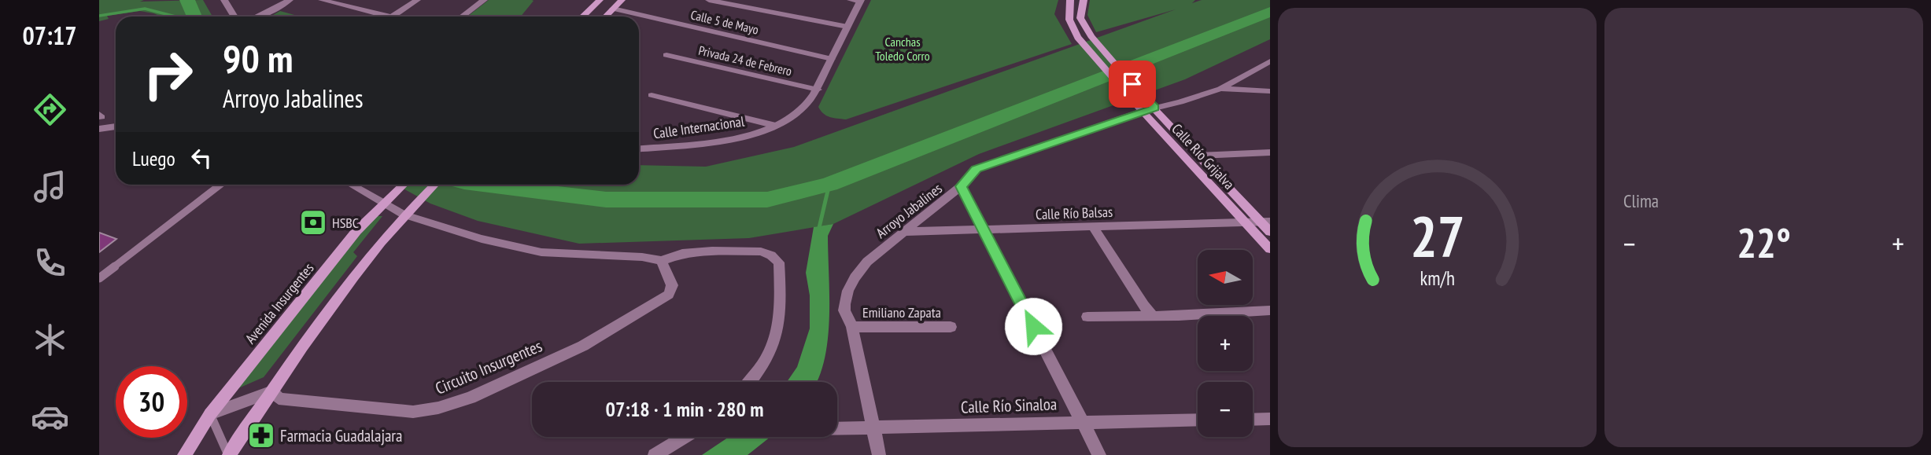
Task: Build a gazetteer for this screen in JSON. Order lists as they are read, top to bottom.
{
  "streets": {
    "main road": ["Calle Río Grijalva", "Avenida Insurgentes"],
    "street": [
      "Calle 5 de Mayo",
      "Privada 24 de Febrero",
      "Calle Internacional",
      "Arroyo Jabalines",
      "Calle Río Balsas",
      "Emiliano Zapata",
      "Circuito Insurgentes",
      "Calle Río Sinaloa"
    ]
  },
  "crossings": [
    ["Calle 5 de Mayo", "Calle Internacional"],
    ["Privada 24 de Febrero", "Calle Internacional"],
    ["Calle Río Grijalva", "Arroyo Jabalines"],
    ["Calle Río Grijalva", "Calle Río Balsas"],
    ["Arroyo Jabalines", "Calle Río Balsas"],
    ["Arroyo Jabalines", "Emiliano Zapata"],
    ["Arroyo Jabalines", "Calle Río Sinaloa"]
  ],
  "parks": ["Canchas Toledo Corro"],
  "places": {
    "bank": ["HSBC"],
    "pharmacy": ["Farmacia Guadalajara"]
  },
  "north": "left",
  "page": {
    "tabs": "07:17",
    "tile": "Clima",
    "turn": ["90 m", "Arroyo Jabalines"],
    "then": "Luego",
    "heat": ["−", "22°", "+"],
    "map_buttons": ["+", "−"],
    "limit": "30",
    "trip": "07:18 · 1 min · 280 m",
    "gauge": ["27", "km/h"]
  }
}
